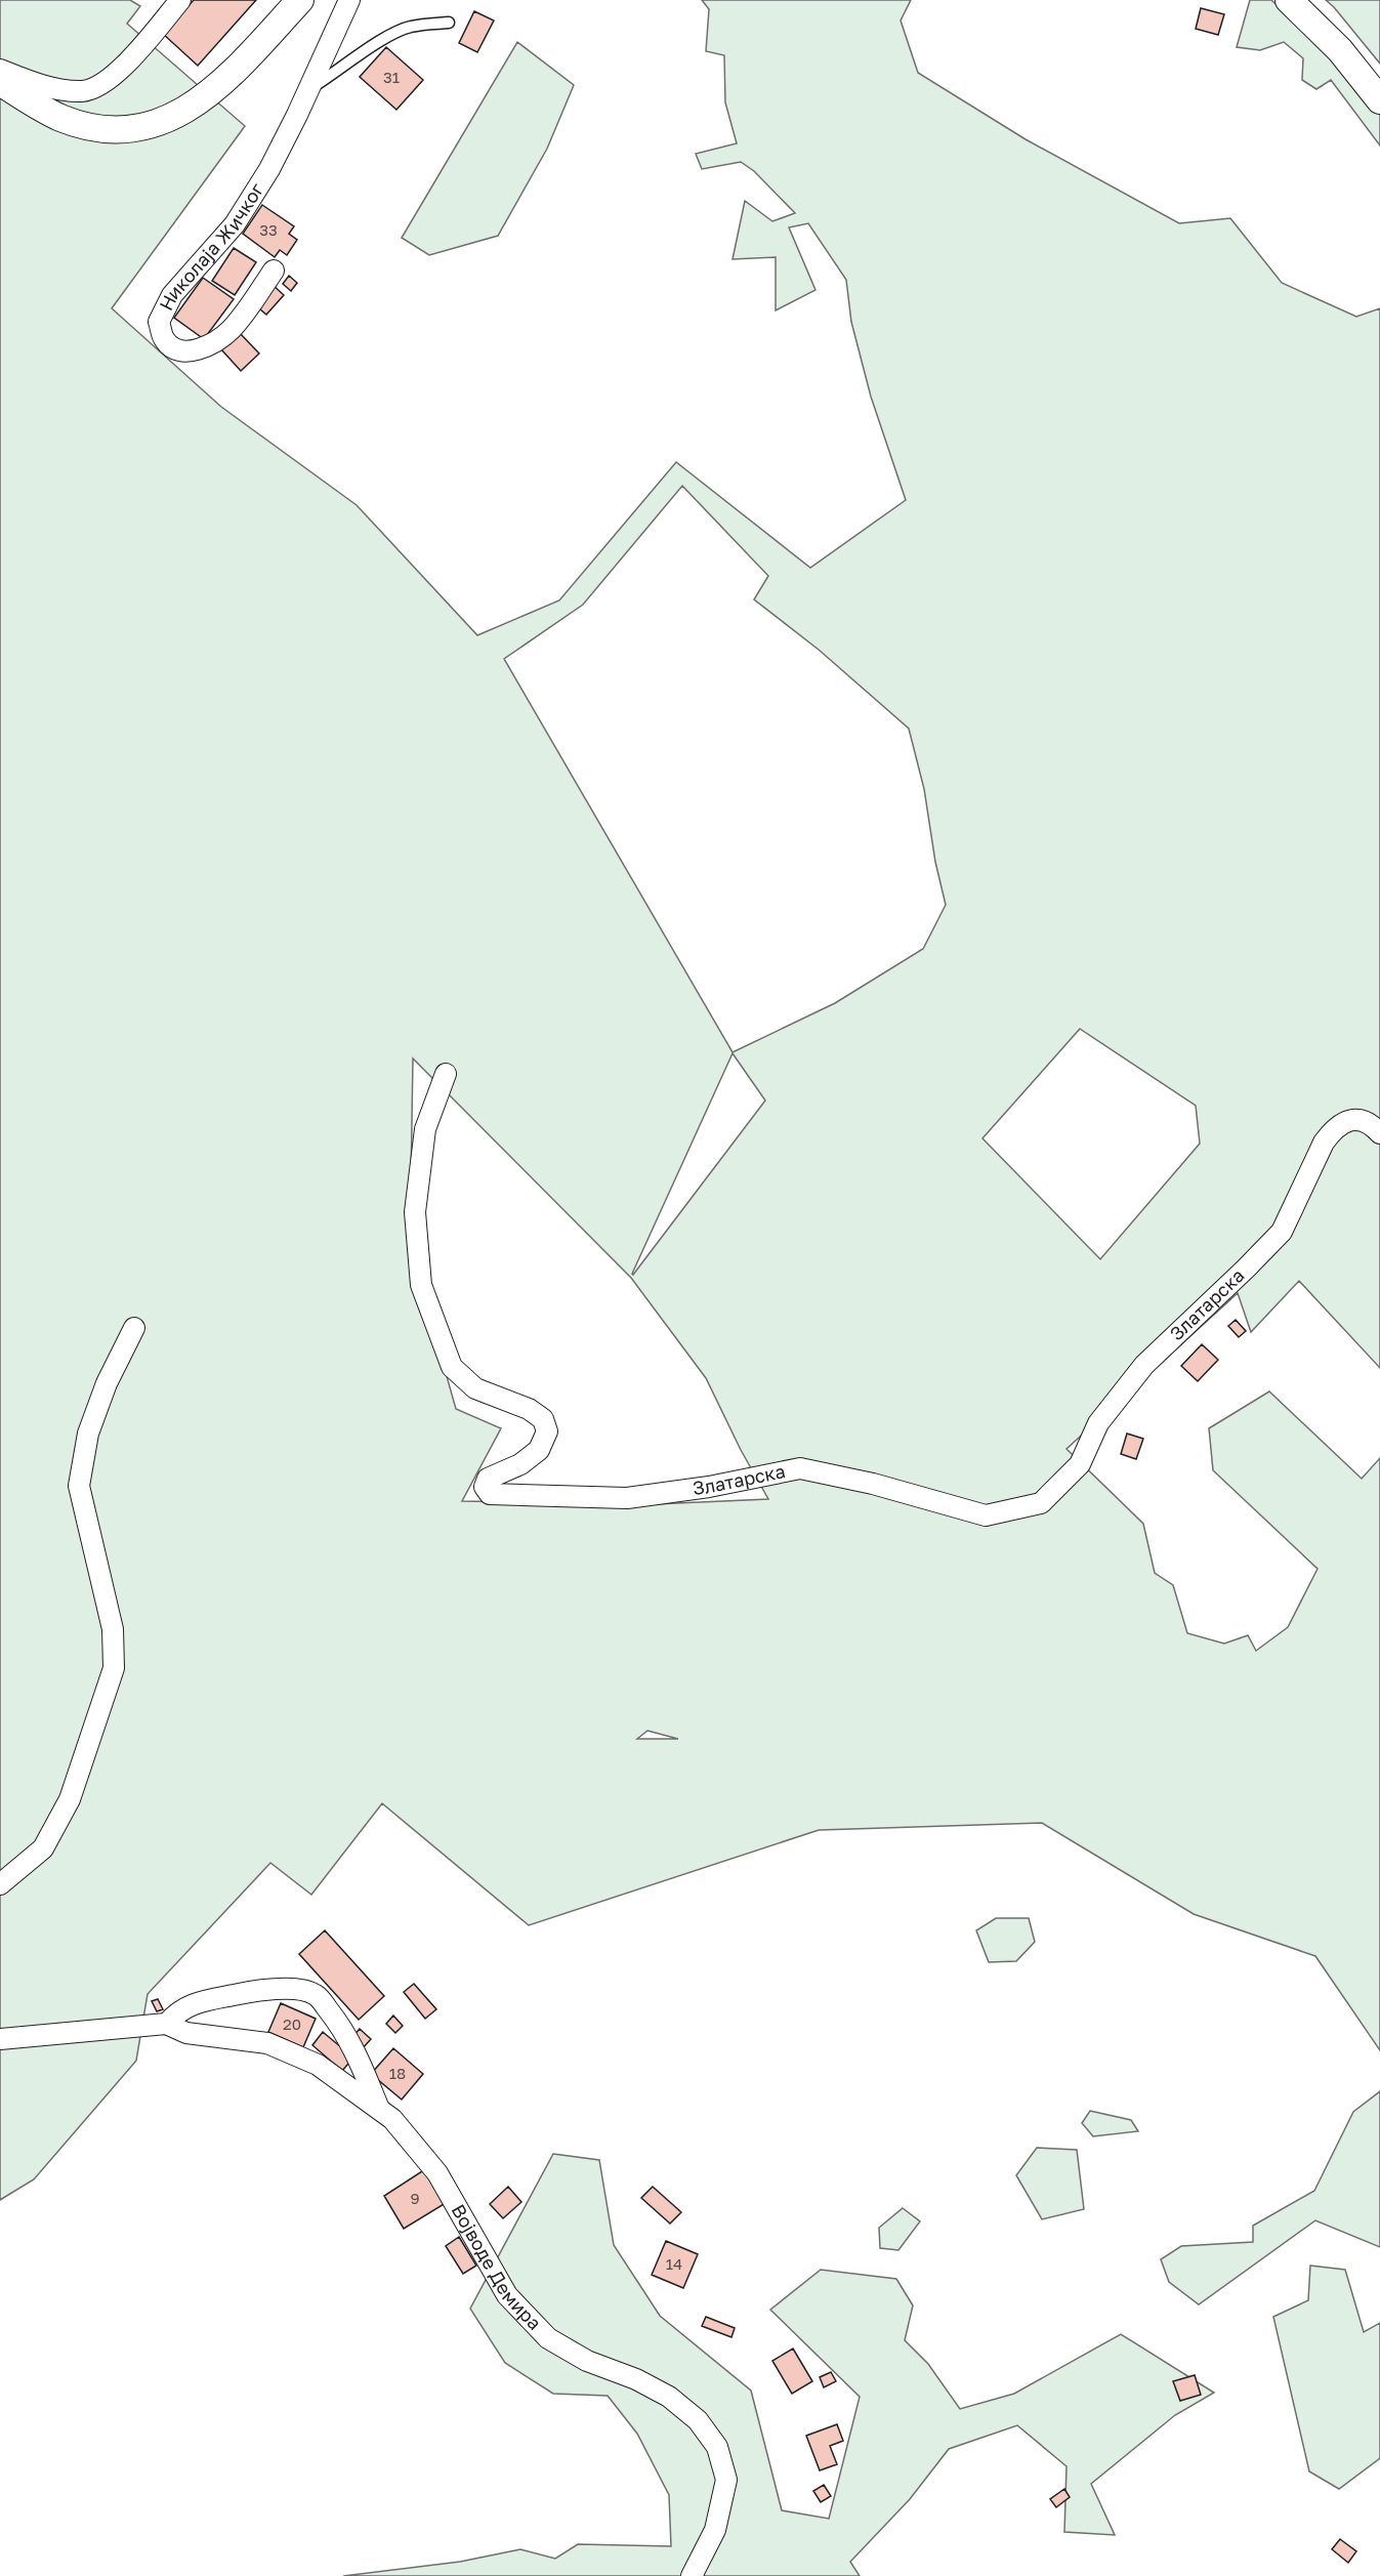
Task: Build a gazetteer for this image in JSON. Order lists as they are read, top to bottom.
{
  "streets": {
    "street": ["Николаја Жичког", "Златарска", "Војводе Демира"]
  },
  "house_numbers": [
    "31",
    "33",
    "20",
    "18",
    "9",
    "14"
  ]
}
